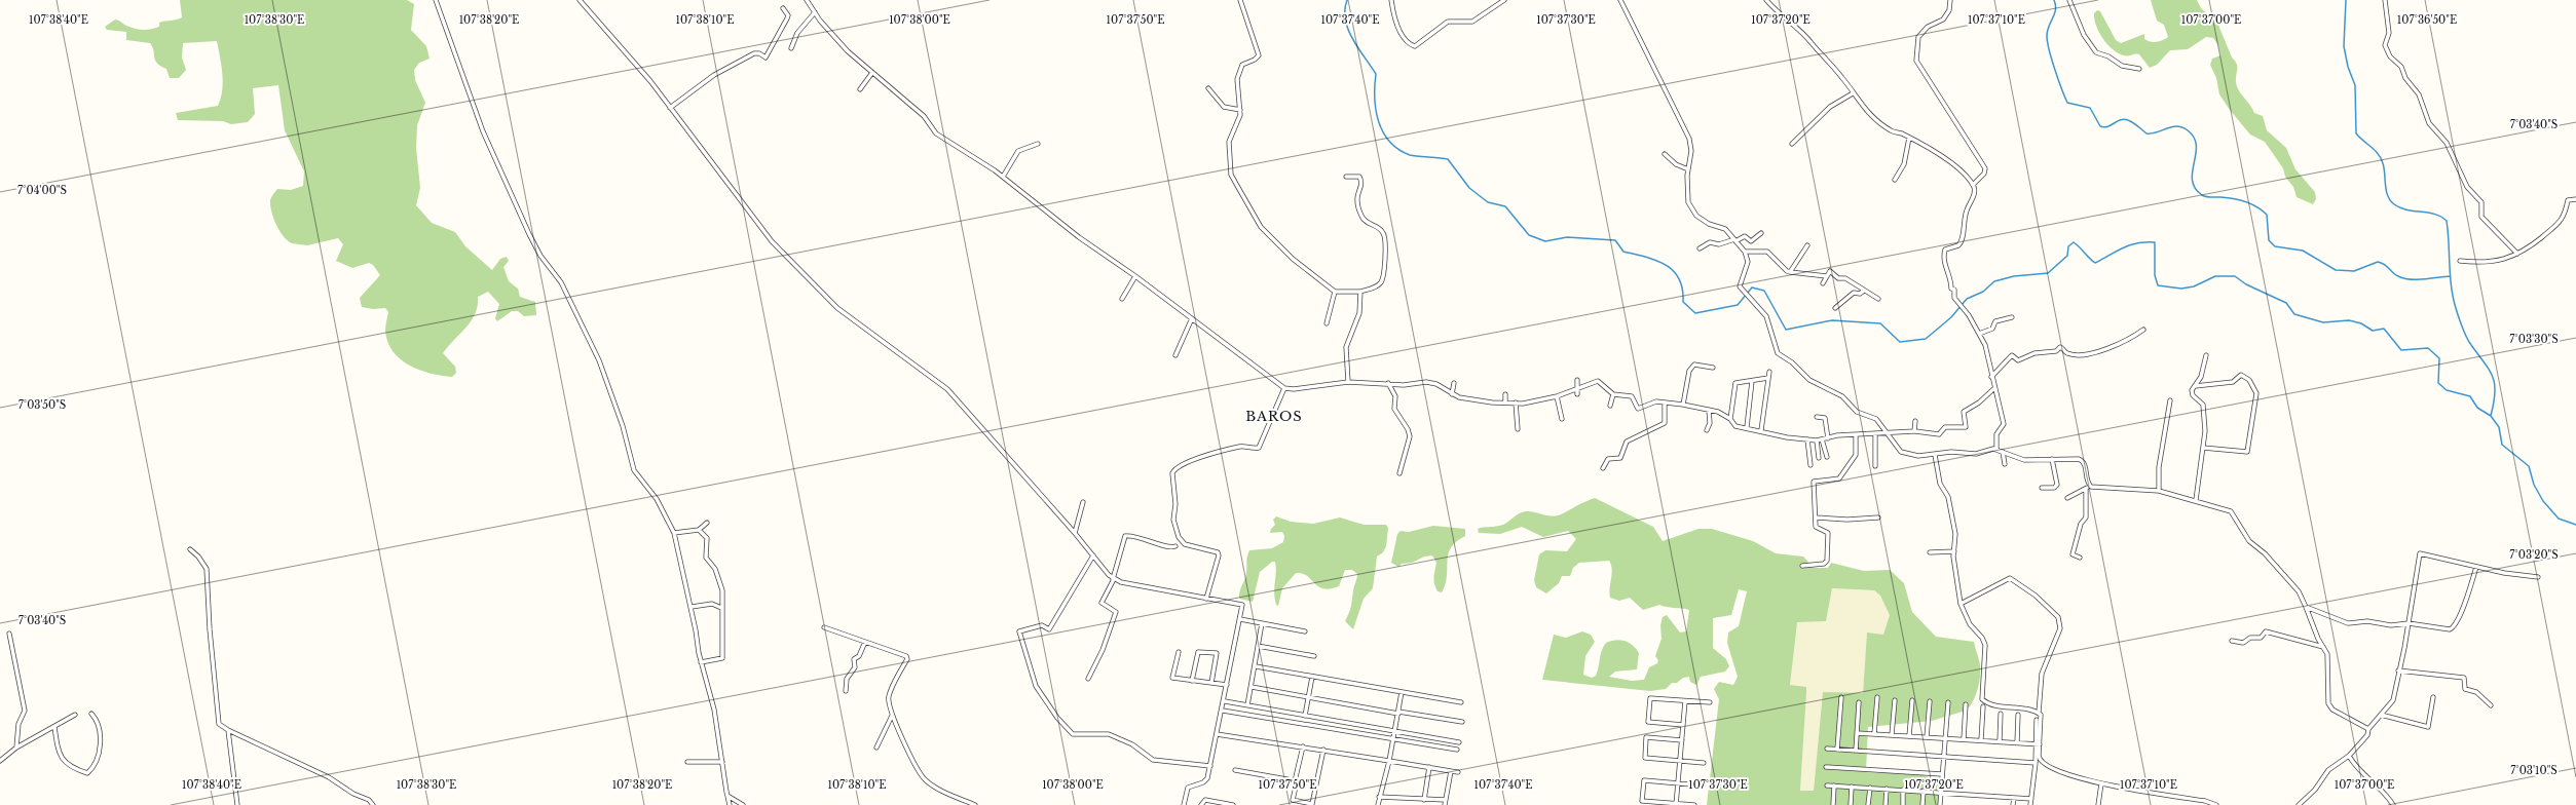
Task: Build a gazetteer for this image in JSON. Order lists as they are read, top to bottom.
{
  "districts": ["BAROS"],
  "coordinates": [
    "107°38'40\"E",
    "107°38'30\"E",
    "107°38'20\"E",
    "107°38'10\"E",
    "107°38'00\"E",
    "107°37'50\"E",
    "107°37'40\"E",
    "107°37'30\"E",
    "107°37'20\"E",
    "107°37'10\"E",
    "107°37'00\"E",
    "107°36'50\"E",
    "7°03'40\"S",
    "7°04'00\"S",
    "7°03'30\"S",
    "7°03'50\"S",
    "7°03'20\"S",
    "7°03'10\"S"
  ]
}
